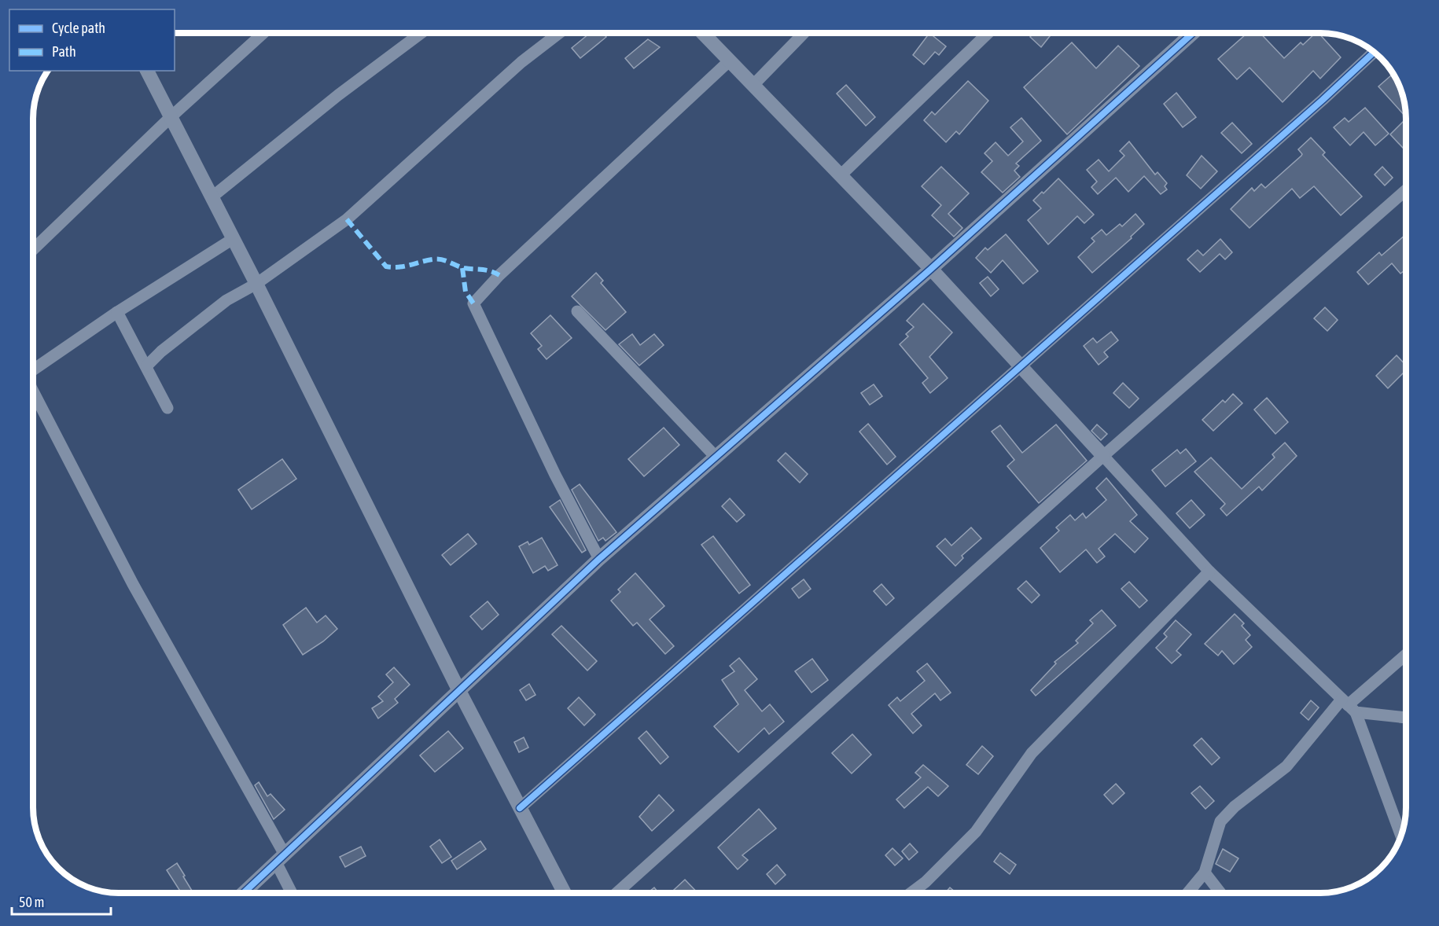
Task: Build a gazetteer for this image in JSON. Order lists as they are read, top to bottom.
{
  "legend": ["Cycle path", "Path"],
  "scale_bar": "50 m"
}
